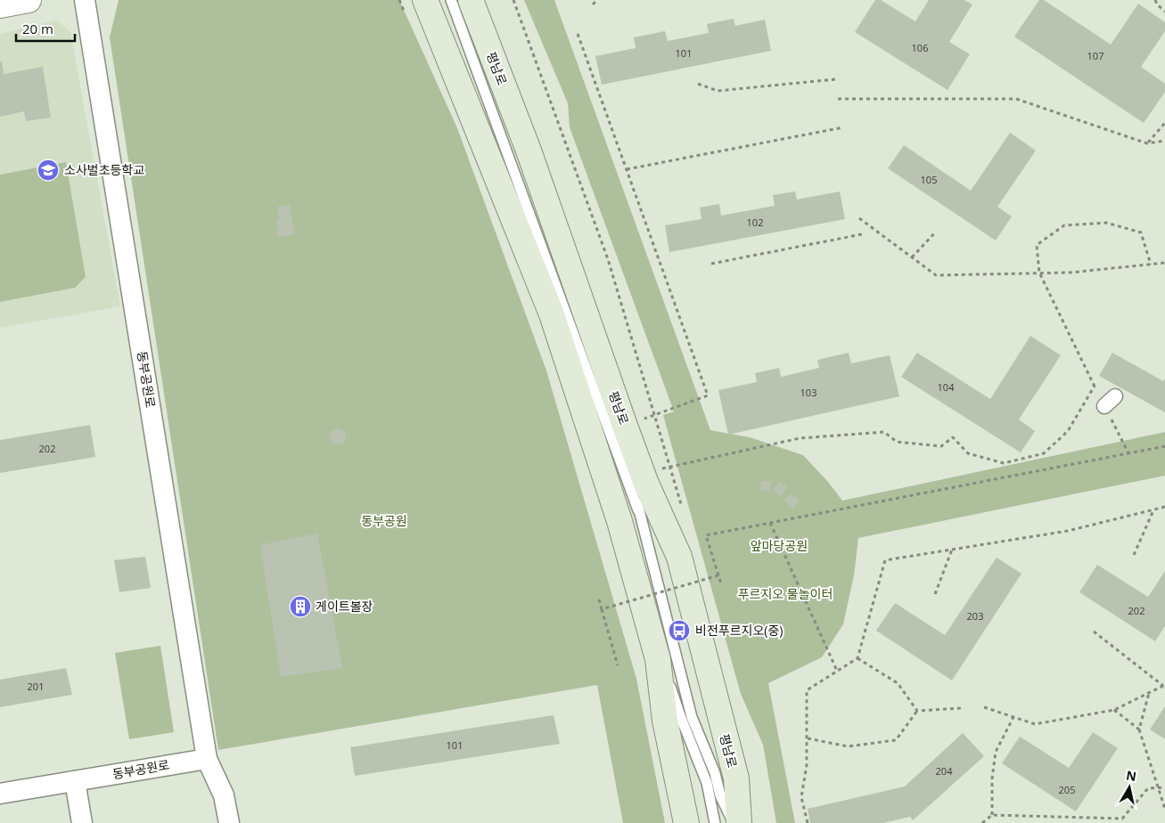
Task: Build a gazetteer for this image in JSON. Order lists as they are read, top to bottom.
{
  "streets": {
    "main road": ["평남로"],
    "street": ["동부공원로"]
  },
  "parks": ["동부공원", "앞마당공원", "푸르지오 물놀이터"],
  "places": {
    "school or university": ["소사벌초등학교"],
    "building": ["게이트볼장"],
    "bus stop": ["비전푸르지오(중)"]
  },
  "house_numbers": [
    "106",
    "101",
    "107",
    "105",
    "102",
    "104",
    "103",
    "202",
    "202",
    "203",
    "201",
    "101",
    "204",
    "205"
  ],
  "scale_bar": "20 m",
  "north": "top"
}
